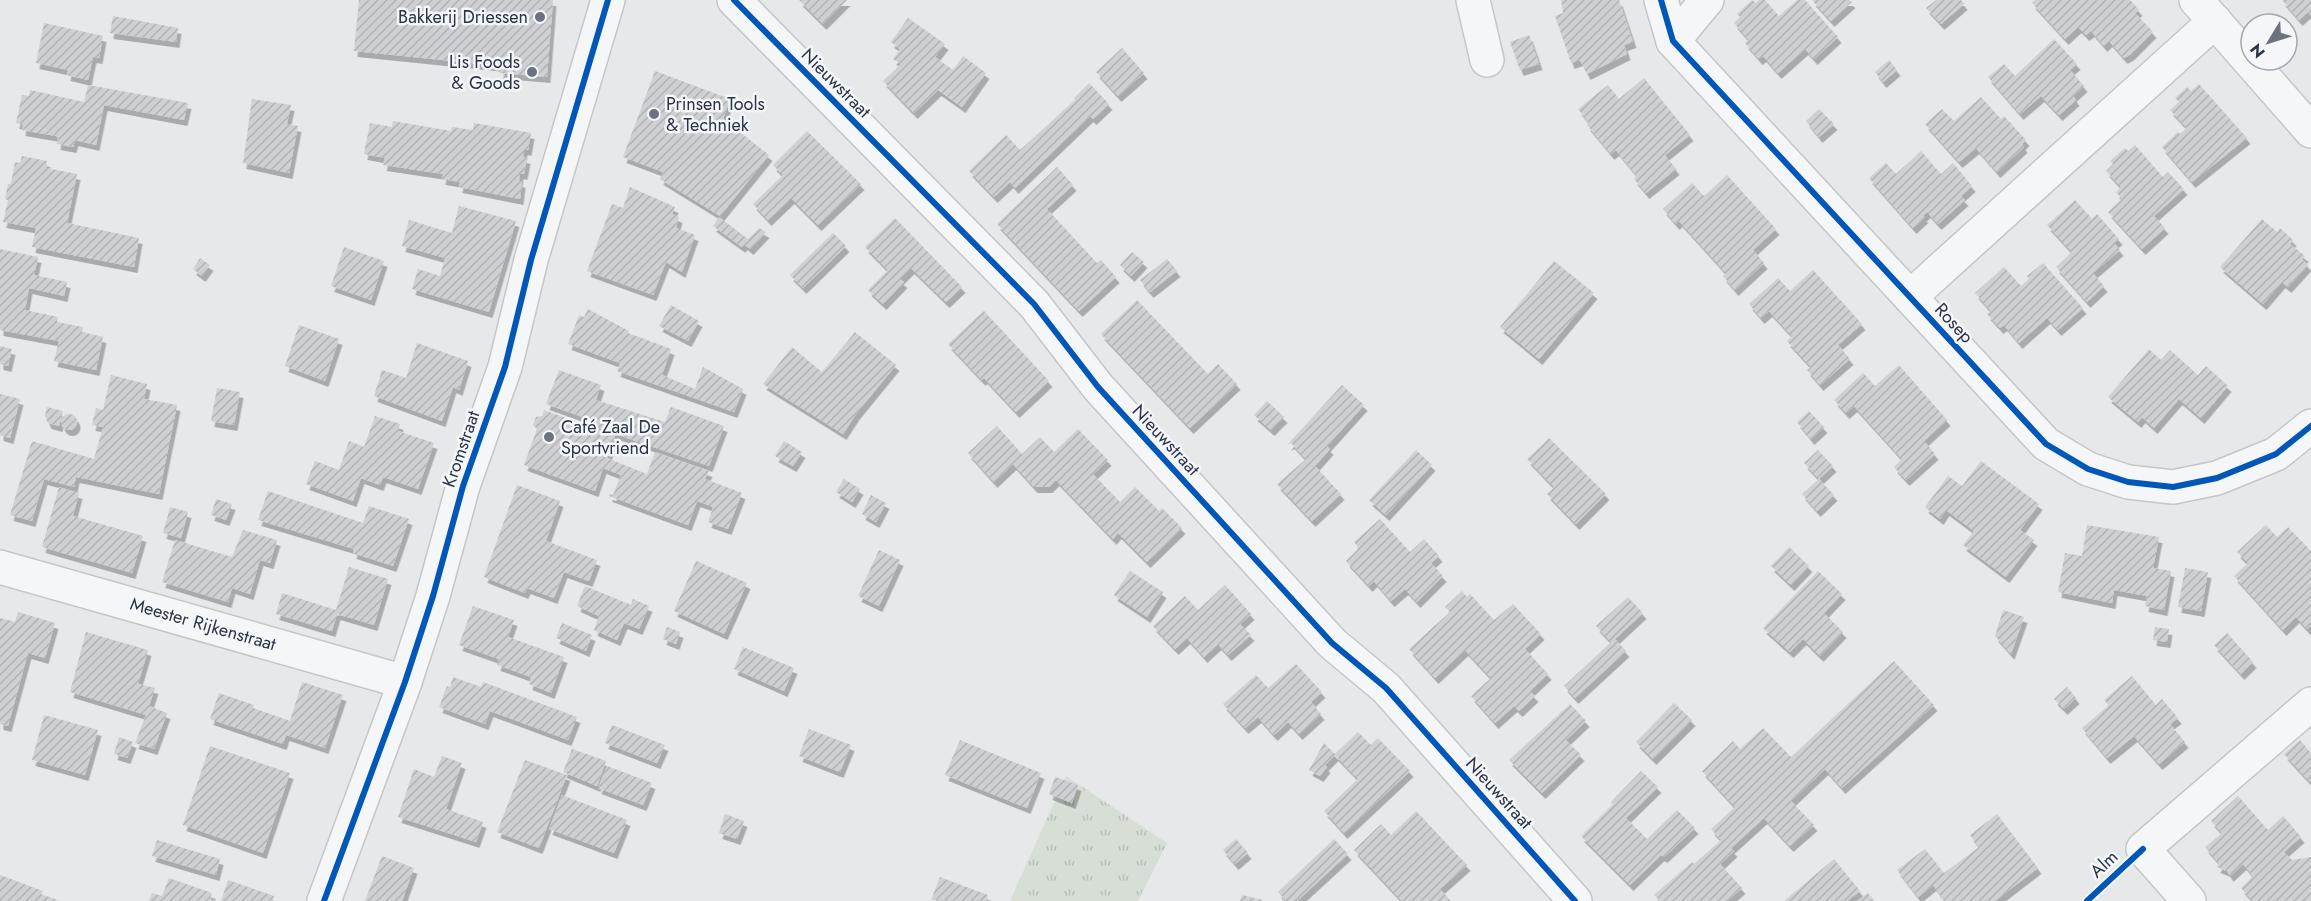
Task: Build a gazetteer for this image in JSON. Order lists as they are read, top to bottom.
{
  "streets": {
    "street": [
      "Nieuwstraat",
      "Rosep",
      "Kromstraat",
      "Meester Rijkenstraat",
      "Alm"
    ]
  },
  "crossings": [
    ["Kromstraat", "Meester Rijkenstraat"]
  ],
  "places": [
    "Bakkerij Driessen",
    "Lis Foods & Goods",
    "Prinsen Tools & Techniek",
    "Café Zaal De Sportvriend"
  ],
  "north": "bottom left"
}
